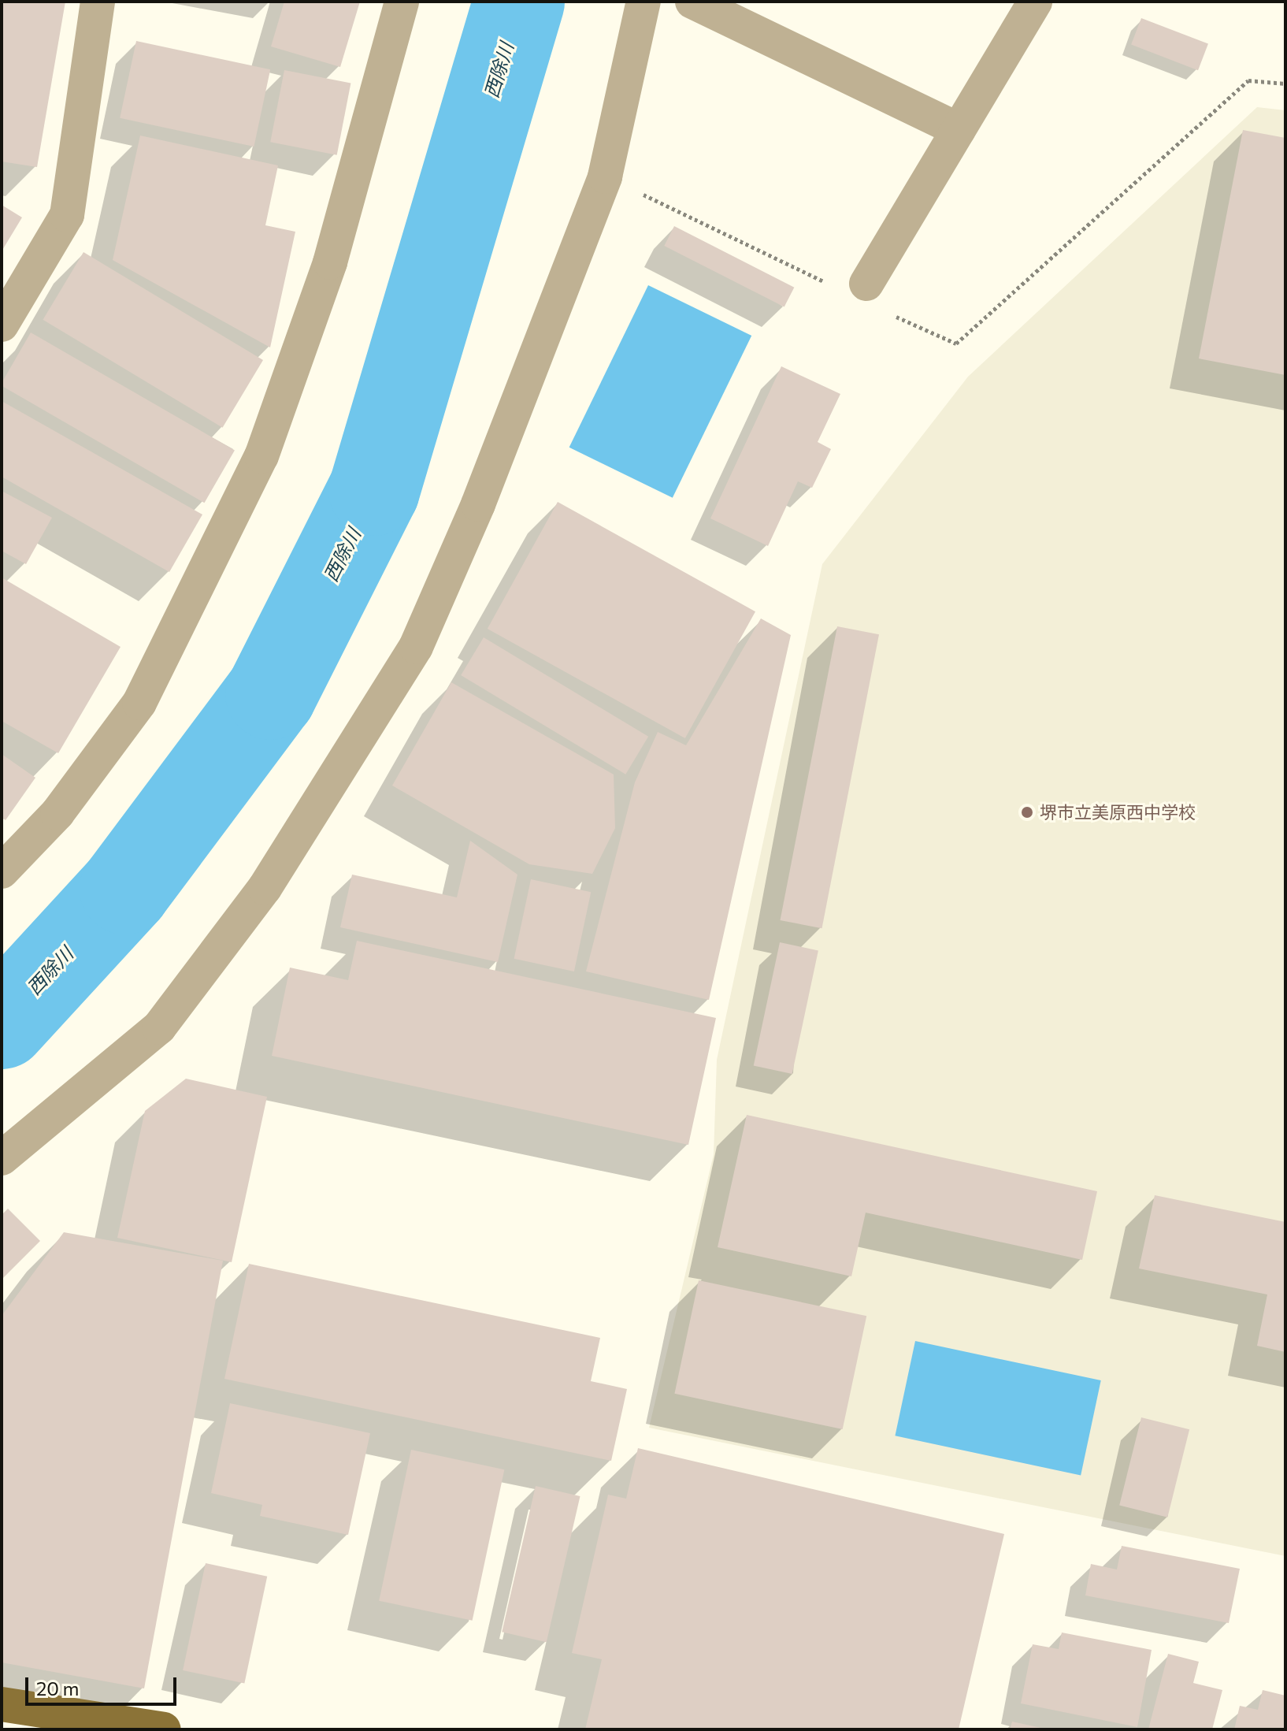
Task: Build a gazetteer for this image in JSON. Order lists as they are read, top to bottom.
{
  "water": ["西除川"],
  "places": ["堺市立美原西中学校"],
  "scale_bar": "20 m"
}
